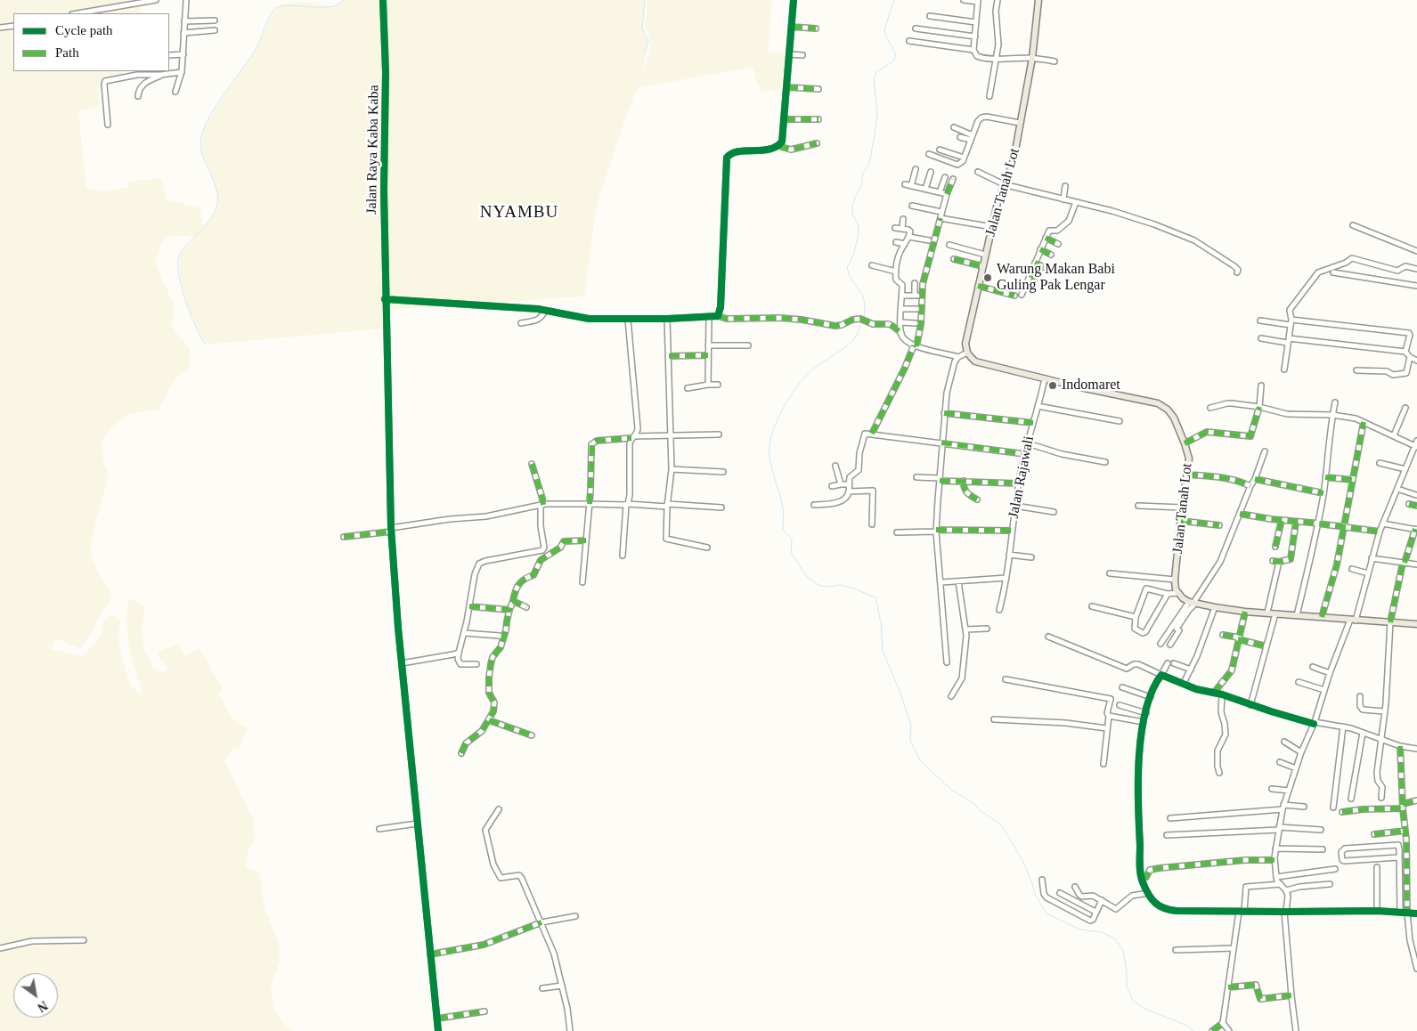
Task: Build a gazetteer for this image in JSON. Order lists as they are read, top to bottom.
{
  "streets": {
    "main road": ["Jalan Tanah Lot"],
    "street": ["Jalan Raya Kaba Kaba", "Jalan Rajawali"]
  },
  "crossings": [
    ["Jalan Tanah Lot", "Jalan Rajawali"]
  ],
  "districts": ["NYAMBU"],
  "places": ["Warung Makan Babi Guling Pak Lengar", "Indomaret"],
  "legend": ["Cycle path", "Path"],
  "north": "bottom right"
}
